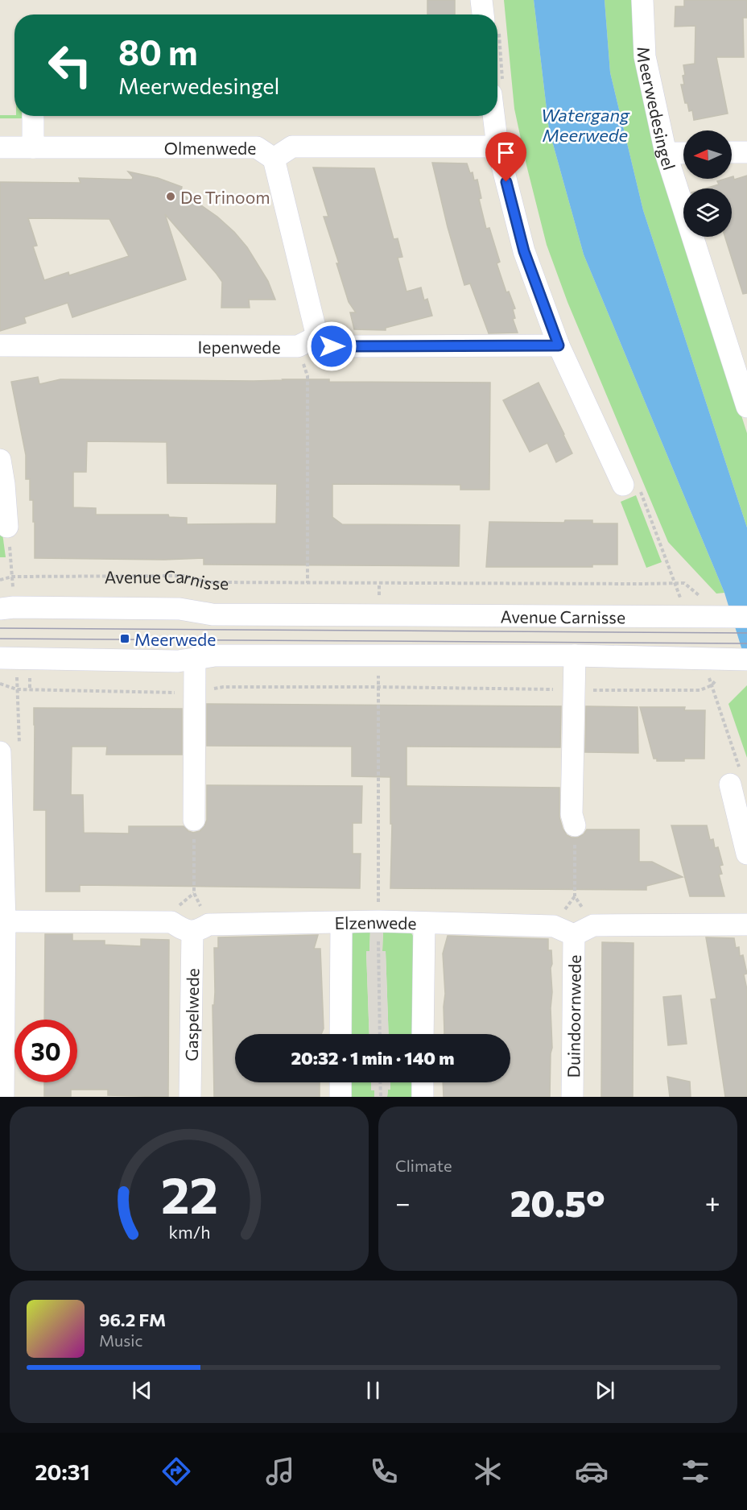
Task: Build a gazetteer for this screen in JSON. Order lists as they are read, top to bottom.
{
  "streets": {
    "street": [
      "Meerwedesingel",
      "Olmenwede",
      "Iepenwede",
      "Avenue Carnisse",
      "Elzenwede",
      "Gaspelwede",
      "Duindoornwede"
    ]
  },
  "crossings": [
    ["Elzenwede", "Gaspelwede"],
    ["Elzenwede", "Duindoornwede"]
  ],
  "water": ["Watergang Meerwede"],
  "places": {
    "other": ["De Trinoom"],
    "transit": ["Meerwede"]
  },
  "north": "left",
  "page": {
    "turn": ["80 m", "Meerwedesingel"],
    "limit": "30",
    "trip": "20:32 · 1 min · 140 m",
    "tile": "Climate",
    "heat": ["−", "20.5°", "+"],
    "song": ["96.2 FM", "Music"],
    "tabs": "20:31",
    "gauge": ["22", "km/h"]
  }
}
